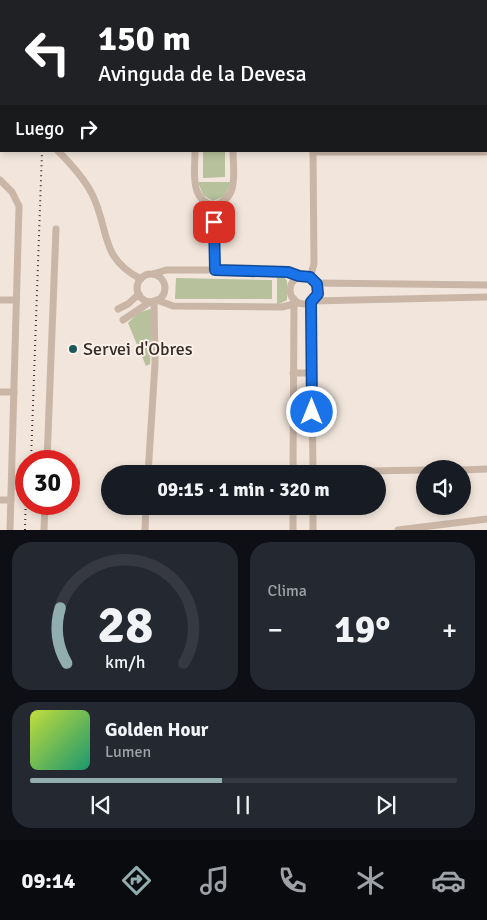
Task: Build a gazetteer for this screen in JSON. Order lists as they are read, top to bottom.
{
  "places": ["Servei d'Obres"],
  "page": {
    "turn": ["150 m", "Avinguda de la Devesa"],
    "then": "Luego",
    "limit": "30",
    "trip": "09:15 · 1 min · 320 m",
    "tile": "Clima",
    "heat": ["−", "19°", "+"],
    "song": ["Golden Hour", "Lumen"],
    "tabs": "09:14",
    "gauge": ["28", "km/h"]
  }
}
